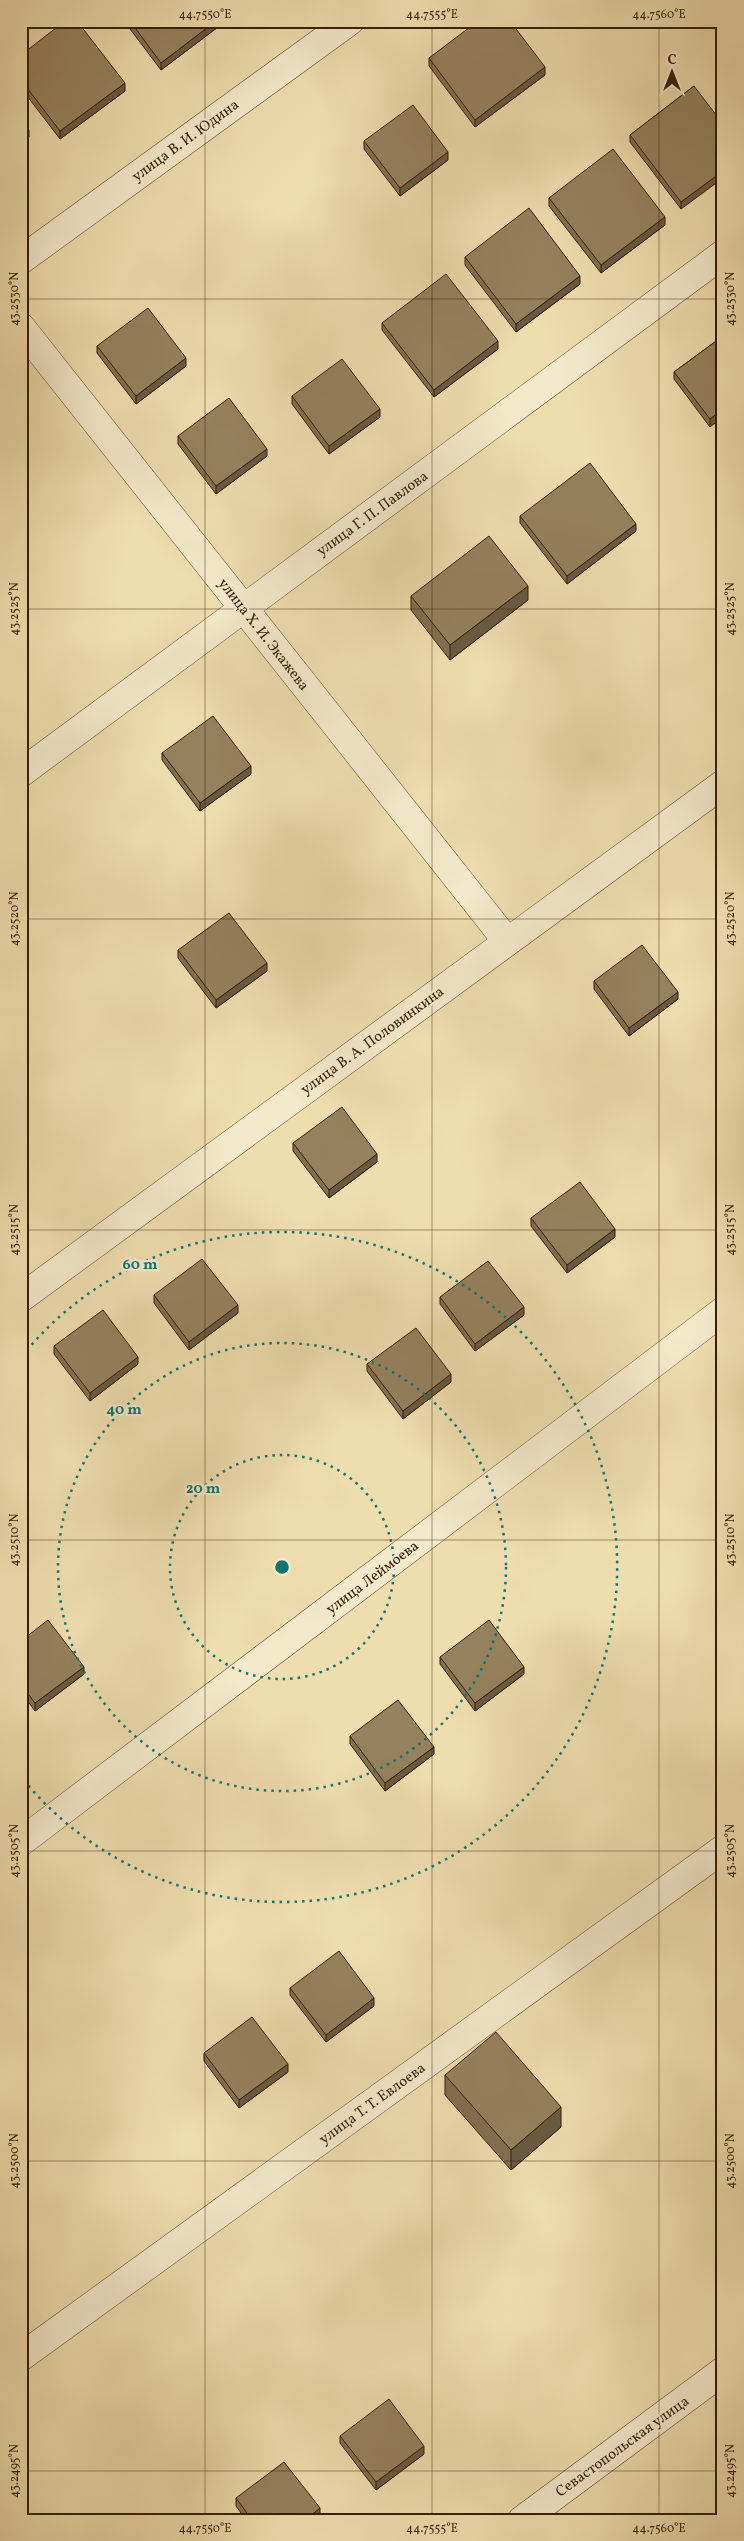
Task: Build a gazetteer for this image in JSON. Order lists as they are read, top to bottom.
{
  "streets": {
    "street": [
      "улица В. И. Юдина",
      "улица Г. П. Павлова",
      "улица Х. И. Экажева",
      "улица В. А. Половинкина",
      "улица Леймоева",
      "улица Т. Т. Евлоева",
      "Севастопольская улица"
    ]
  },
  "crossings": [
    ["улица Г. П. Павлова", "улица Х. И. Экажева"],
    ["улица Х. И. Экажева", "улица В. А. Половинкина"]
  ],
  "north": "top",
  "coordinates": [
    "44.7550°E",
    "44.7555°E",
    "44.7560°E",
    "43.2530°N",
    "43.2525°N",
    "43.2520°N",
    "43.2515°N",
    "43.2510°N",
    "43.2505°N",
    "43.2500°N",
    "43.2495°N"
  ],
  "rings": ["60 m", "40 m", "20 m"]
}
